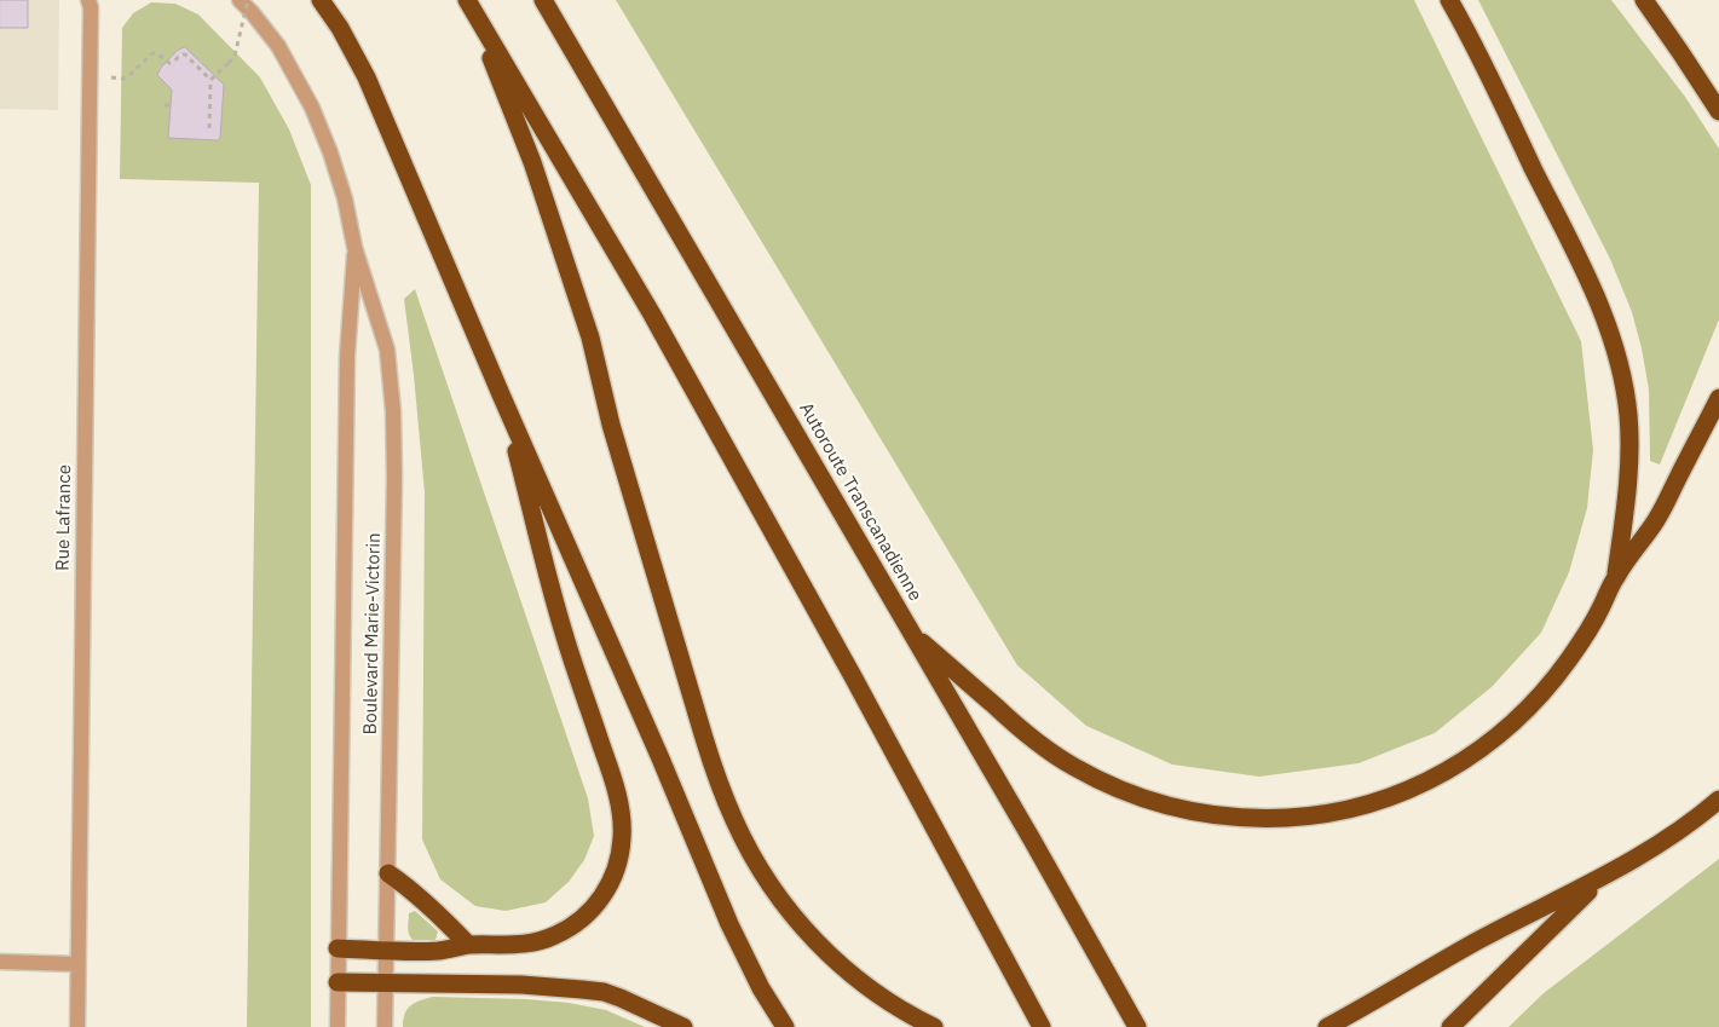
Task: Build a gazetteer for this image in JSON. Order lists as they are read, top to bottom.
{
  "streets": {
    "highway": ["Autoroute Transcanadienne"],
    "street": ["Rue Lafrance", "Boulevard Marie-Victorin"]
  }
}
